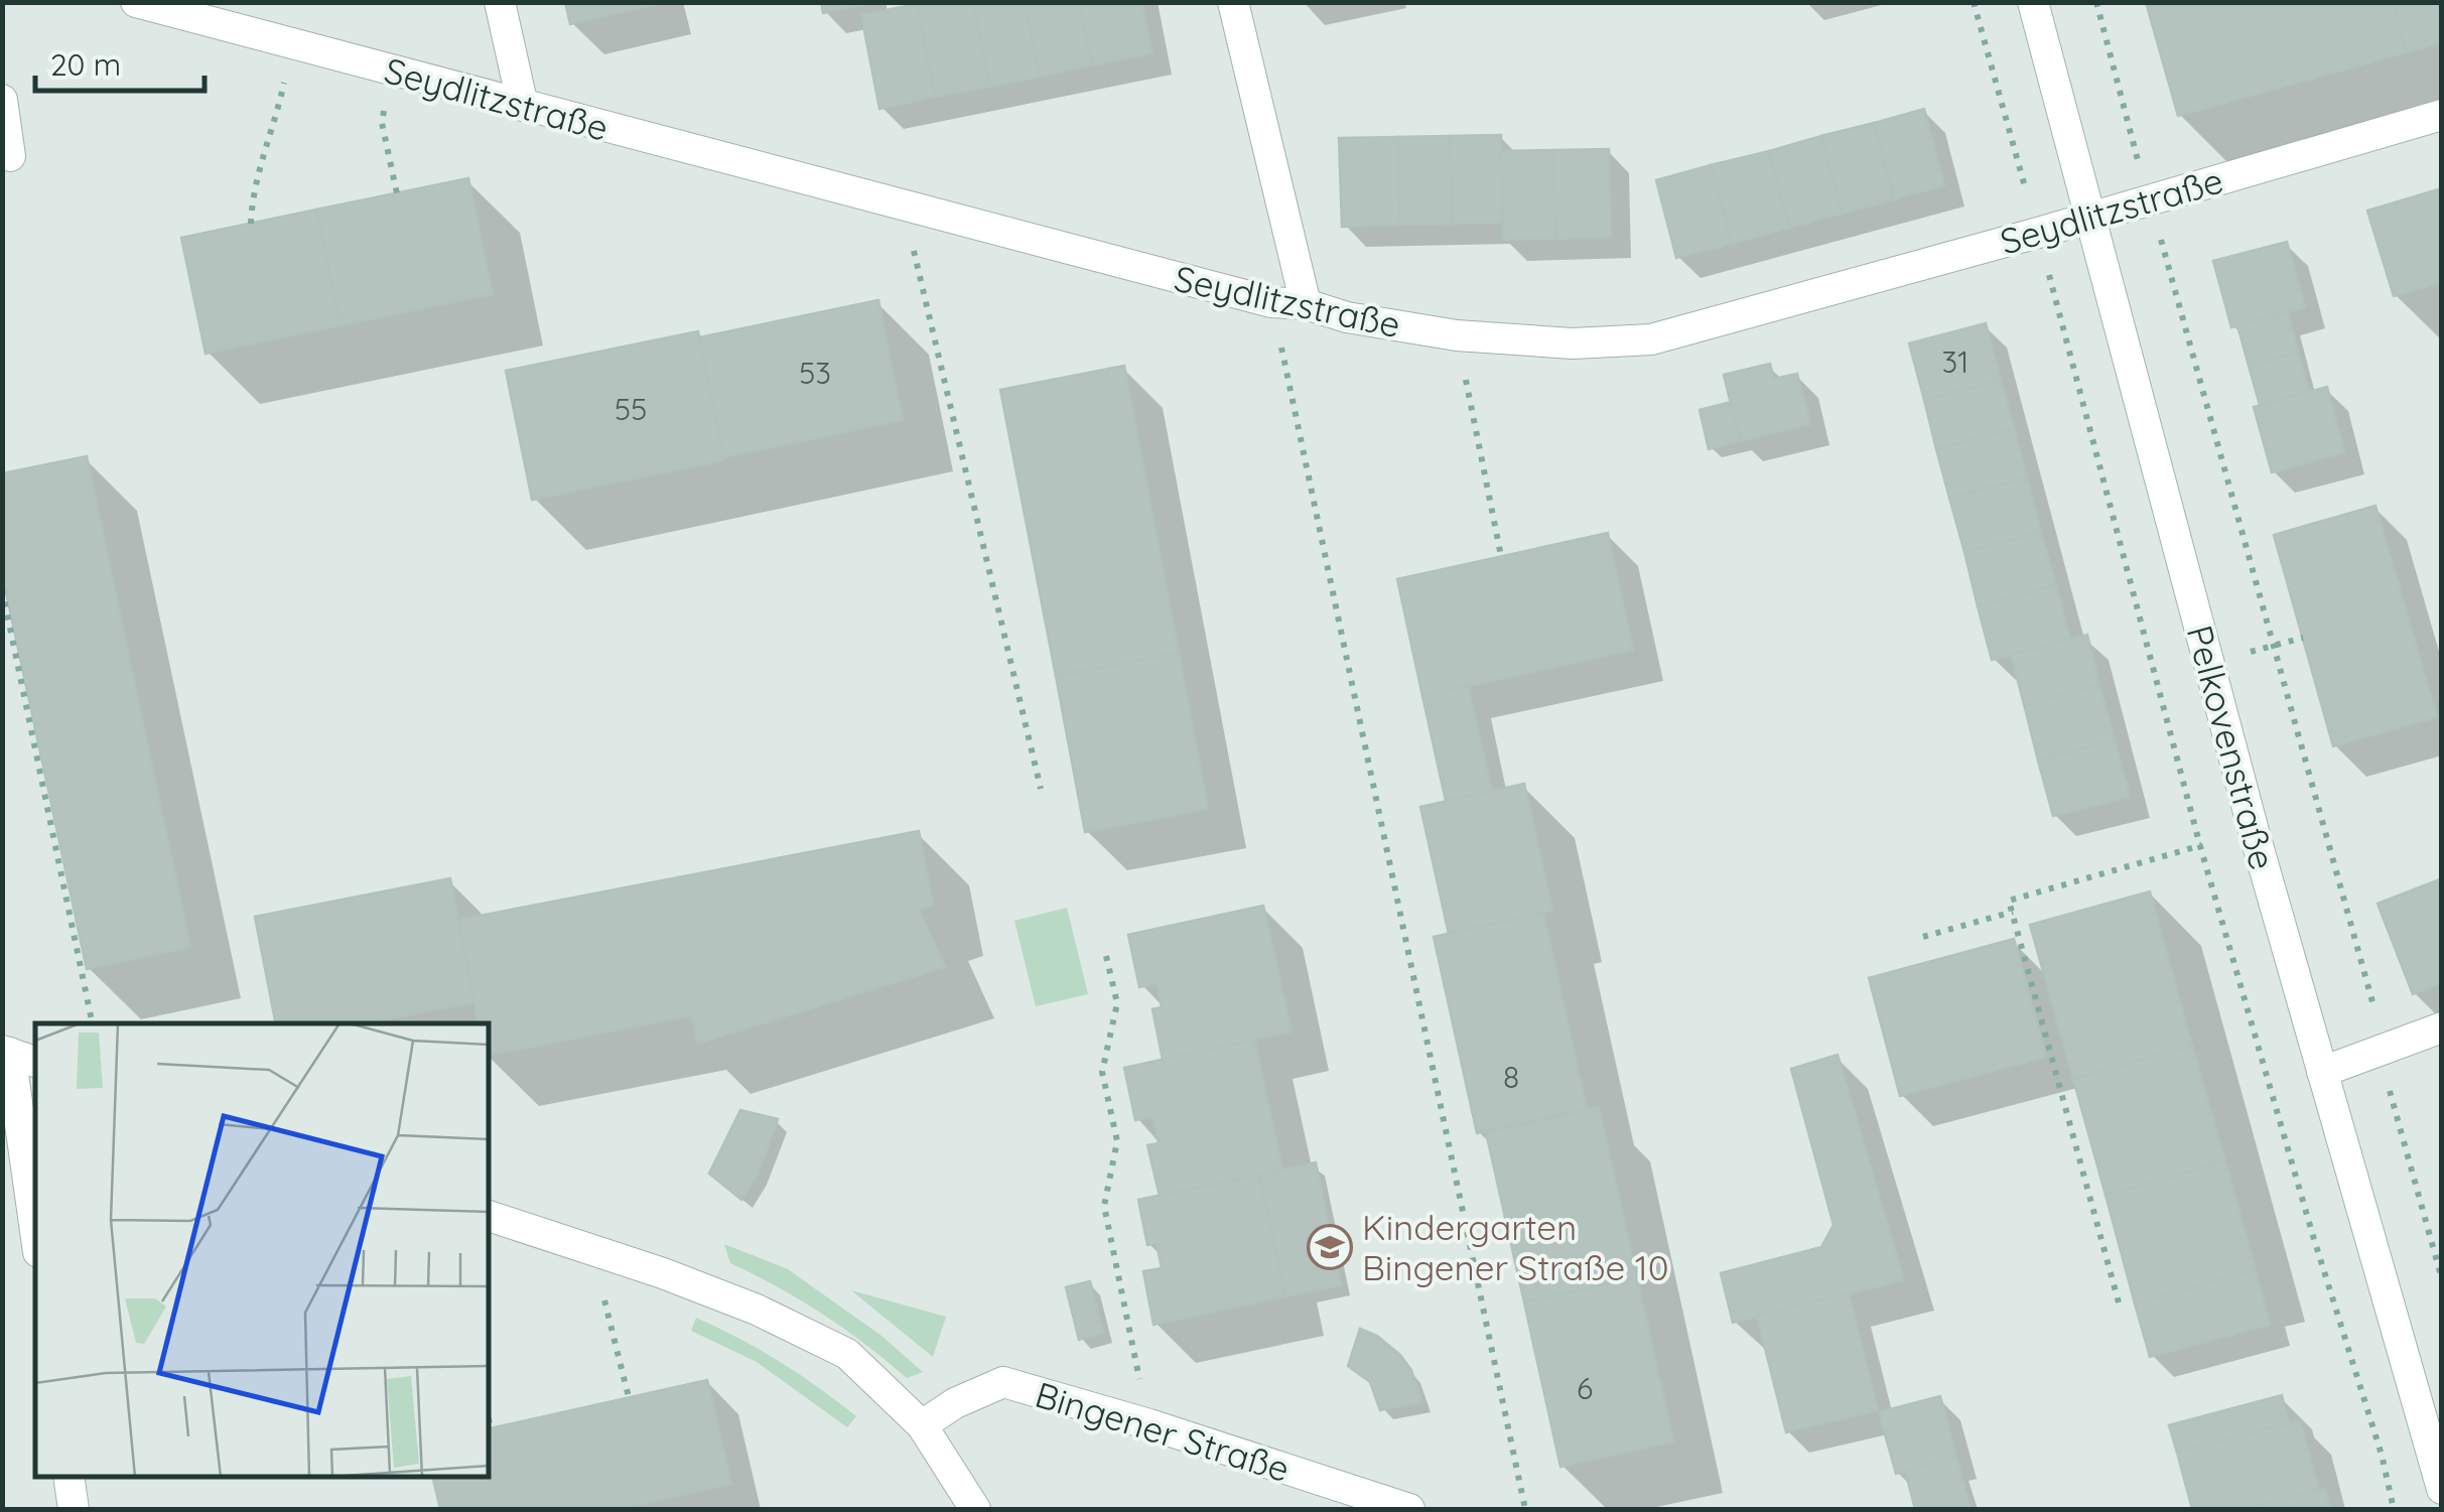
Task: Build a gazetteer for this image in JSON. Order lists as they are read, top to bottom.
{
  "streets": {
    "street": ["Seydlitzstraße", "Pelkovenstraße", "Bingener Straße"]
  },
  "crossings": [
    ["Seydlitzstraße", "Pelkovenstraße"]
  ],
  "places": {
    "school or university": ["Kindergarten Bingener Straße 10"]
  },
  "house_numbers": [
    "31",
    "53",
    "55",
    "8",
    "6"
  ],
  "scale_bar": "20 m"
}
